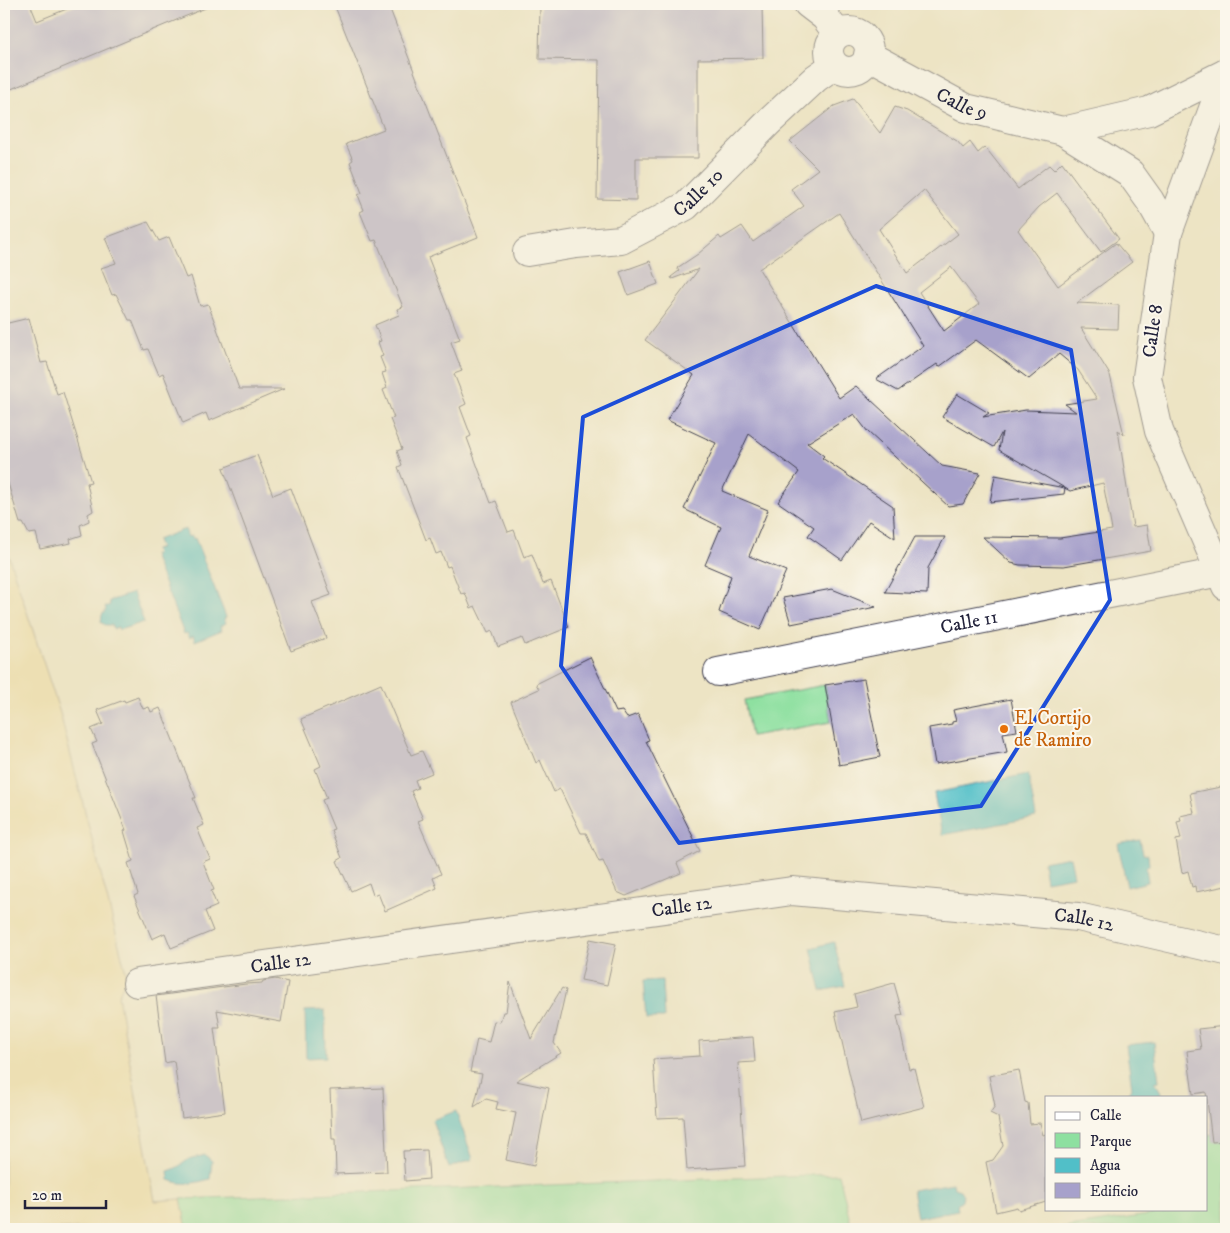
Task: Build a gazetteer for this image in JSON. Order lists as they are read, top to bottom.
{
  "streets": {
    "street": [
      "Calle 9",
      "Calle 10",
      "Calle 8",
      "Calle 11",
      "Calle 12"
    ]
  },
  "crossings": [
    ["Calle 9", "Calle 10"],
    ["Calle 9", "Calle 8"],
    ["Calle 8", "Calle 11"]
  ],
  "places": ["El Cortijo de Ramiro"],
  "legend": [
    "Calle",
    "Parque",
    "Agua",
    "Edificio"
  ],
  "scale_bar": "20 m"
}
